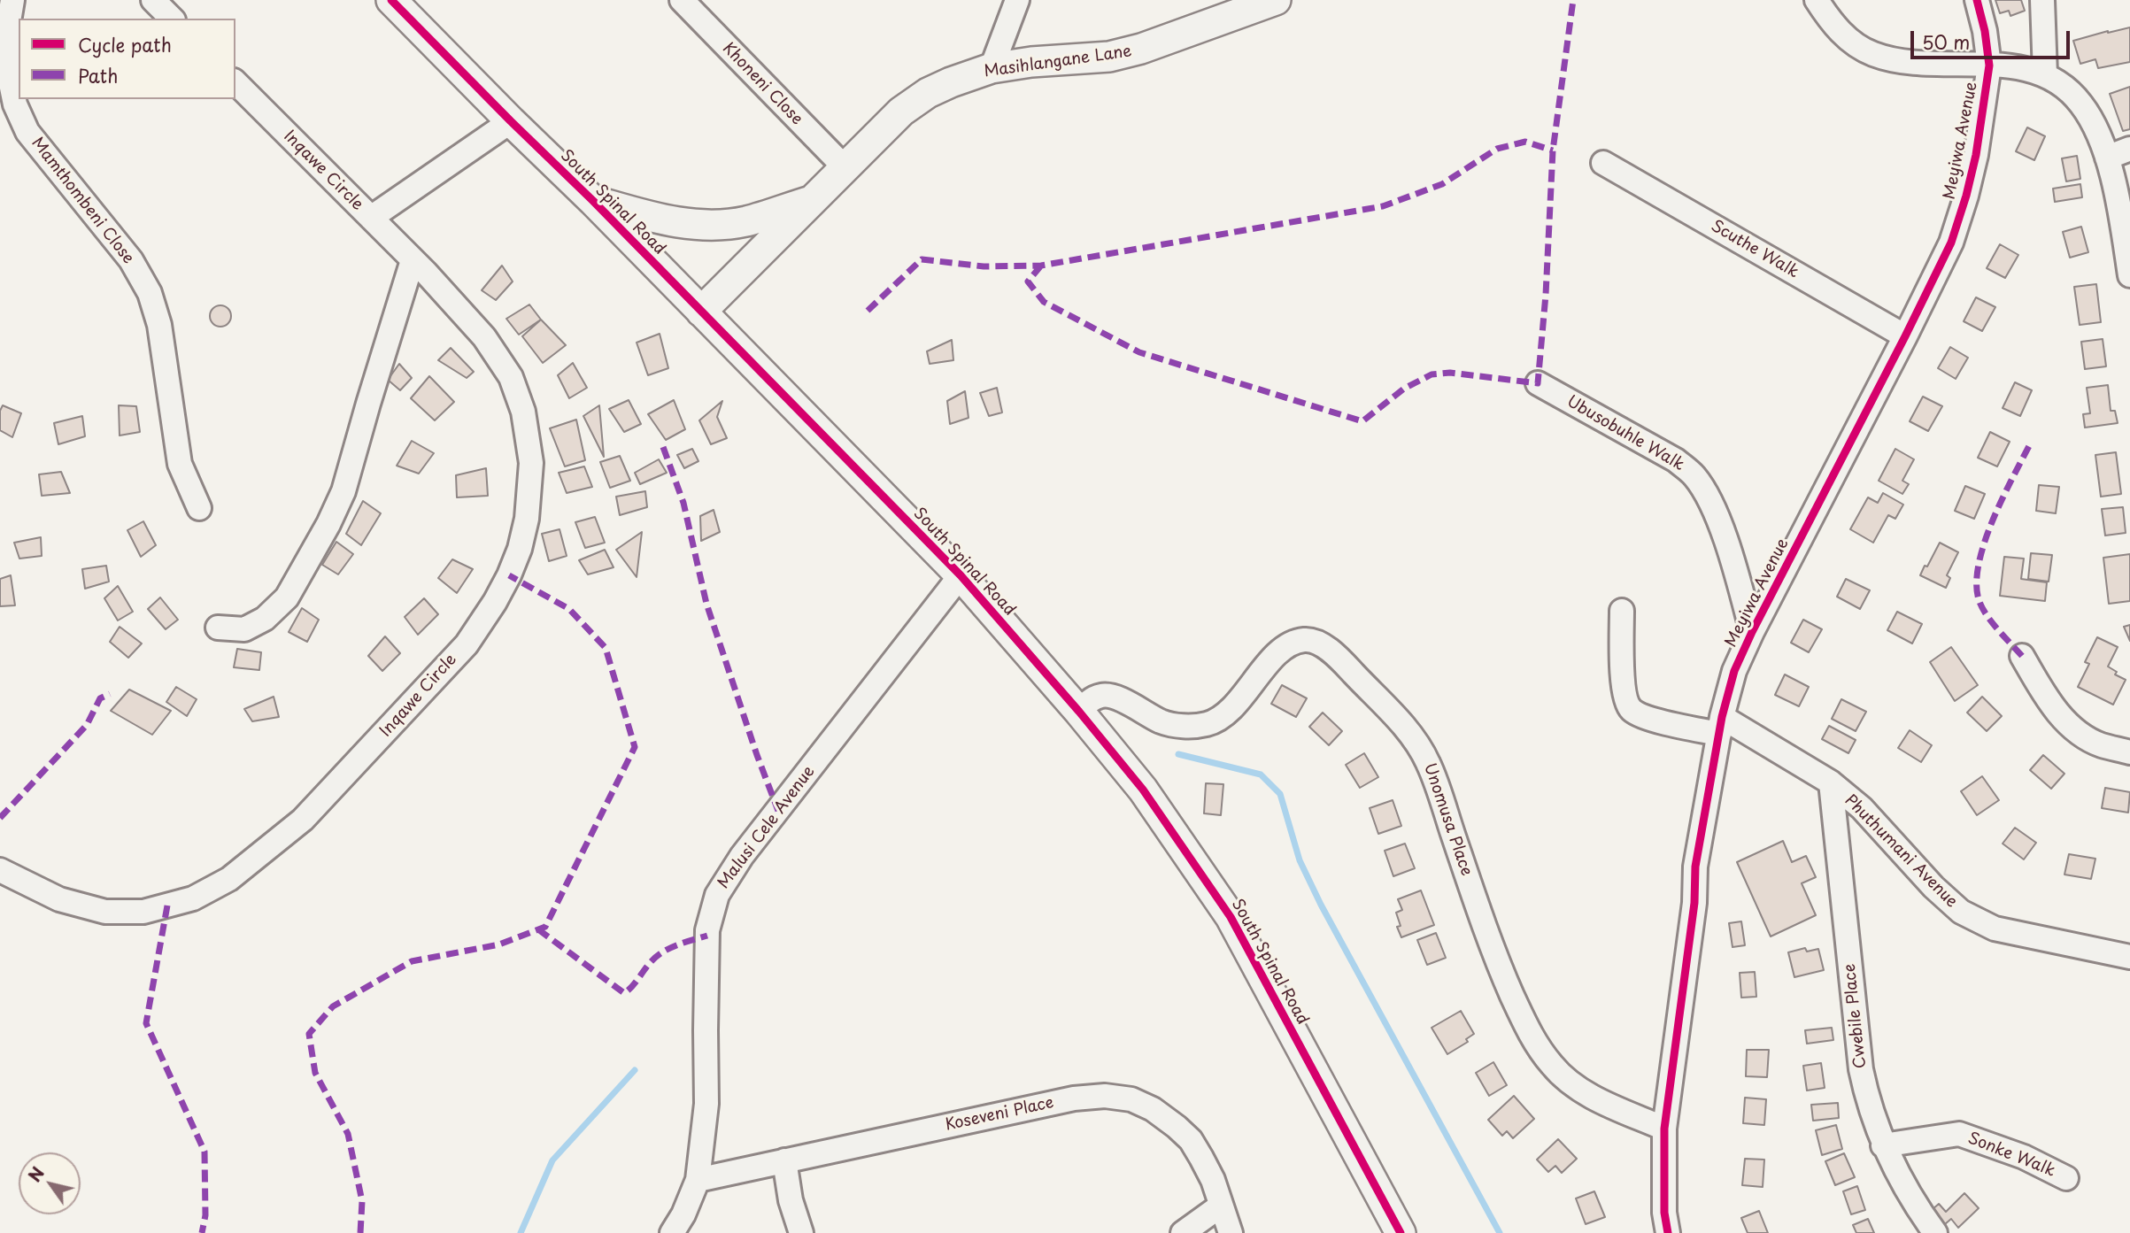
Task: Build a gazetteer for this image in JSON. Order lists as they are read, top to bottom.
{
  "streets": {
    "street": [
      "Masihlangane Lane",
      "Khoneni Close",
      "Meyiwa Avenue",
      "Inqawe Circle",
      "Mamthombeni Close",
      "South Spinal Road",
      "Scuthe Walk",
      "Ubusobuhle Walk",
      "Unomusa Place",
      "Malusi Cele Avenue",
      "Phuthumani Avenue",
      "Cwebile Place",
      "Koseveni Place",
      "Sonke Walk"
    ]
  },
  "crossings": [
    ["Masihlangane Lane", "Khoneni Close"],
    ["Masihlangane Lane", "South Spinal Road"],
    ["Meyiwa Avenue", "Scuthe Walk"],
    ["Meyiwa Avenue", "Ubusobuhle Walk"],
    ["Meyiwa Avenue", "Unomusa Place"],
    ["Meyiwa Avenue", "Phuthumani Avenue"],
    ["South Spinal Road", "Unomusa Place"],
    ["South Spinal Road", "Malusi Cele Avenue"],
    ["Malusi Cele Avenue", "Koseveni Place"],
    ["Phuthumani Avenue", "Cwebile Place"],
    ["Cwebile Place", "Sonke Walk"]
  ],
  "legend": ["Cycle path", "Path"],
  "scale_bar": "50 m",
  "north": "top left"
}
